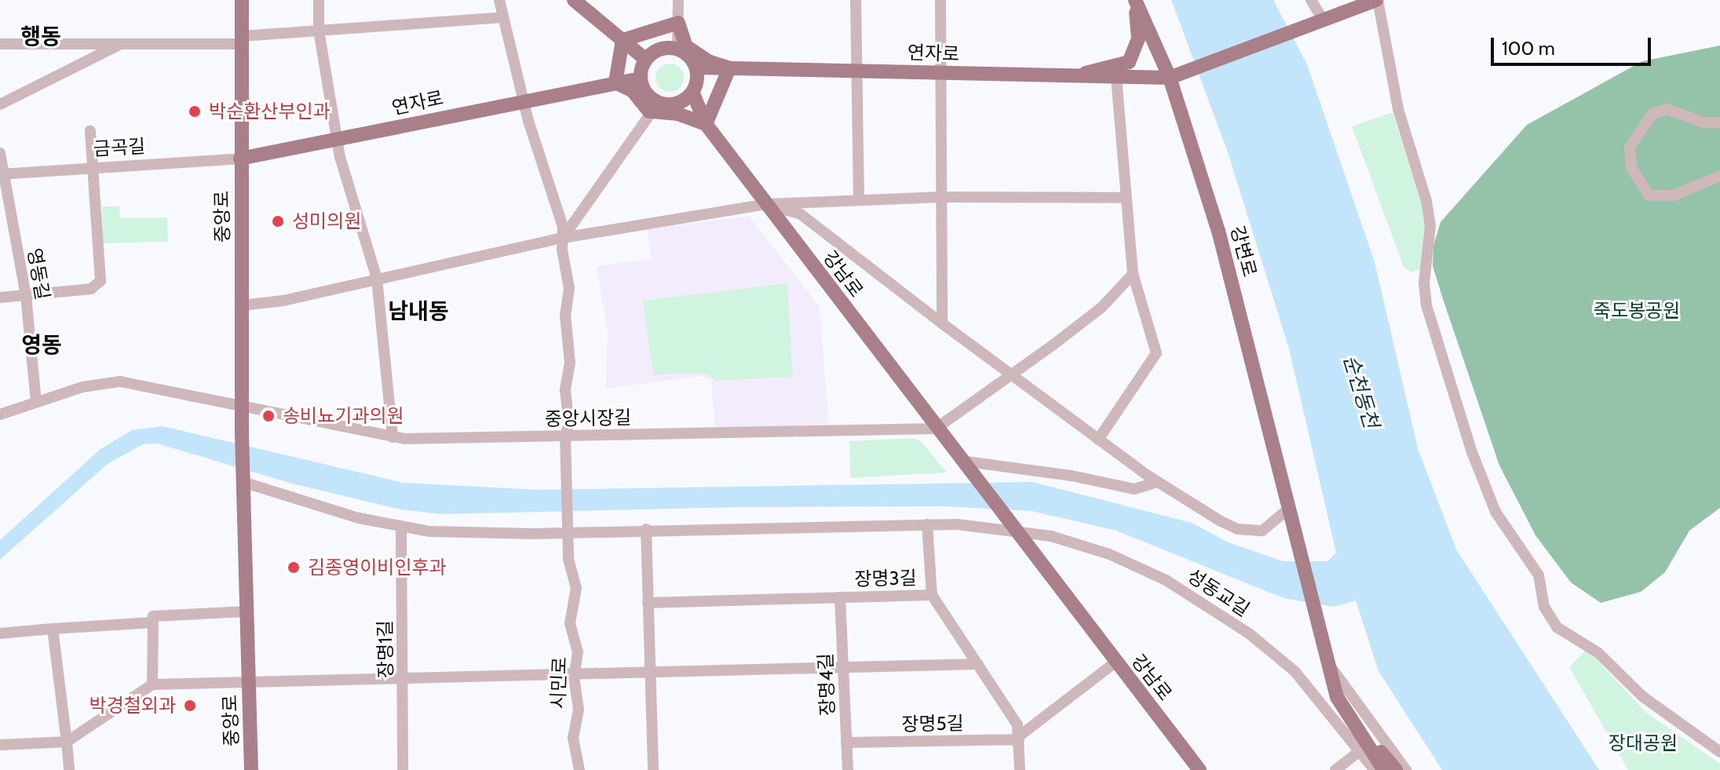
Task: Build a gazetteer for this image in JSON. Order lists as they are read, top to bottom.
{
  "streets": {
    "main road": [
      "연자로",
      "중앙로",
      "강변로",
      "강남로"
    ],
    "street": [
      "금곡길",
      "영동길",
      "중앙시장길",
      "장명3길",
      "성동교길",
      "장명1길",
      "시민로",
      "장명4길",
      "장명5길"
    ]
  },
  "crossings": [
    ["연자로", "금곡길"],
    ["연자로", "중앙로"],
    ["연자로", "강변로"],
    ["연자로", "강남로"],
    ["연자로", "시민로"],
    ["금곡길", "중앙로"],
    ["금곡길", "영동길"],
    ["중앙로", "중앙시장길"],
    ["중앙로", "성동교길"],
    ["영동길", "중앙시장길"],
    ["강남로", "중앙시장길"],
    ["강남로", "성동교길"],
    ["중앙시장길", "시민로"],
    ["장명3길", "장명4길"],
    ["성동교길", "장명1길"],
    ["성동교길", "시민로"],
    ["장명4길", "장명5길"]
  ],
  "districts": ["행동", "남내동", "영동"],
  "water": ["순천동천"],
  "parks": ["죽도봉공원", "장대공원"],
  "places": [
    "박순환산부인과",
    "성미의원",
    "송비뇨기과의원",
    "김종영이비인후과",
    "박경철외과"
  ],
  "scale_bar": "100 m"
}
